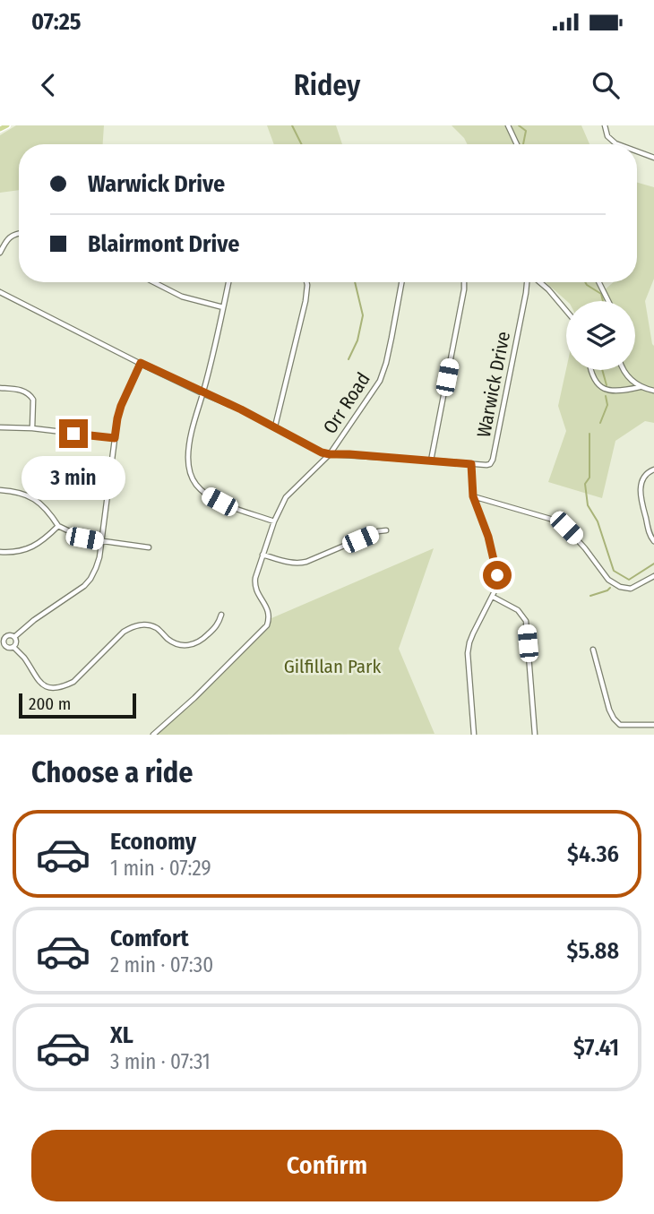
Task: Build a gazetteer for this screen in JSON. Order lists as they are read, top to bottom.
{
  "streets": {
    "street": ["Warwick Drive", "Orr Road"]
  },
  "parks": ["Gilfillan Park"],
  "scale_bar": "200 m",
  "page": {
    "status": "07:25",
    "header": "Ridey",
    "banner": ["Warwick Drive", "Blairmont Drive"],
    "bubble": "3 min",
    "scale": "200 m",
    "heading": "Choose a ride",
    "list": [
      {
        "name": "Economy",
        "note": "1 min · 07:29",
        "value": "$4.36"
      },
      {
        "name": "Comfort",
        "note": "2 min · 07:30",
        "value": "$5.88"
      },
      {
        "name": "XL",
        "note": "3 min · 07:31",
        "value": "$7.41"
      }
    ],
    "buttons": "Confirm"
  }
}
